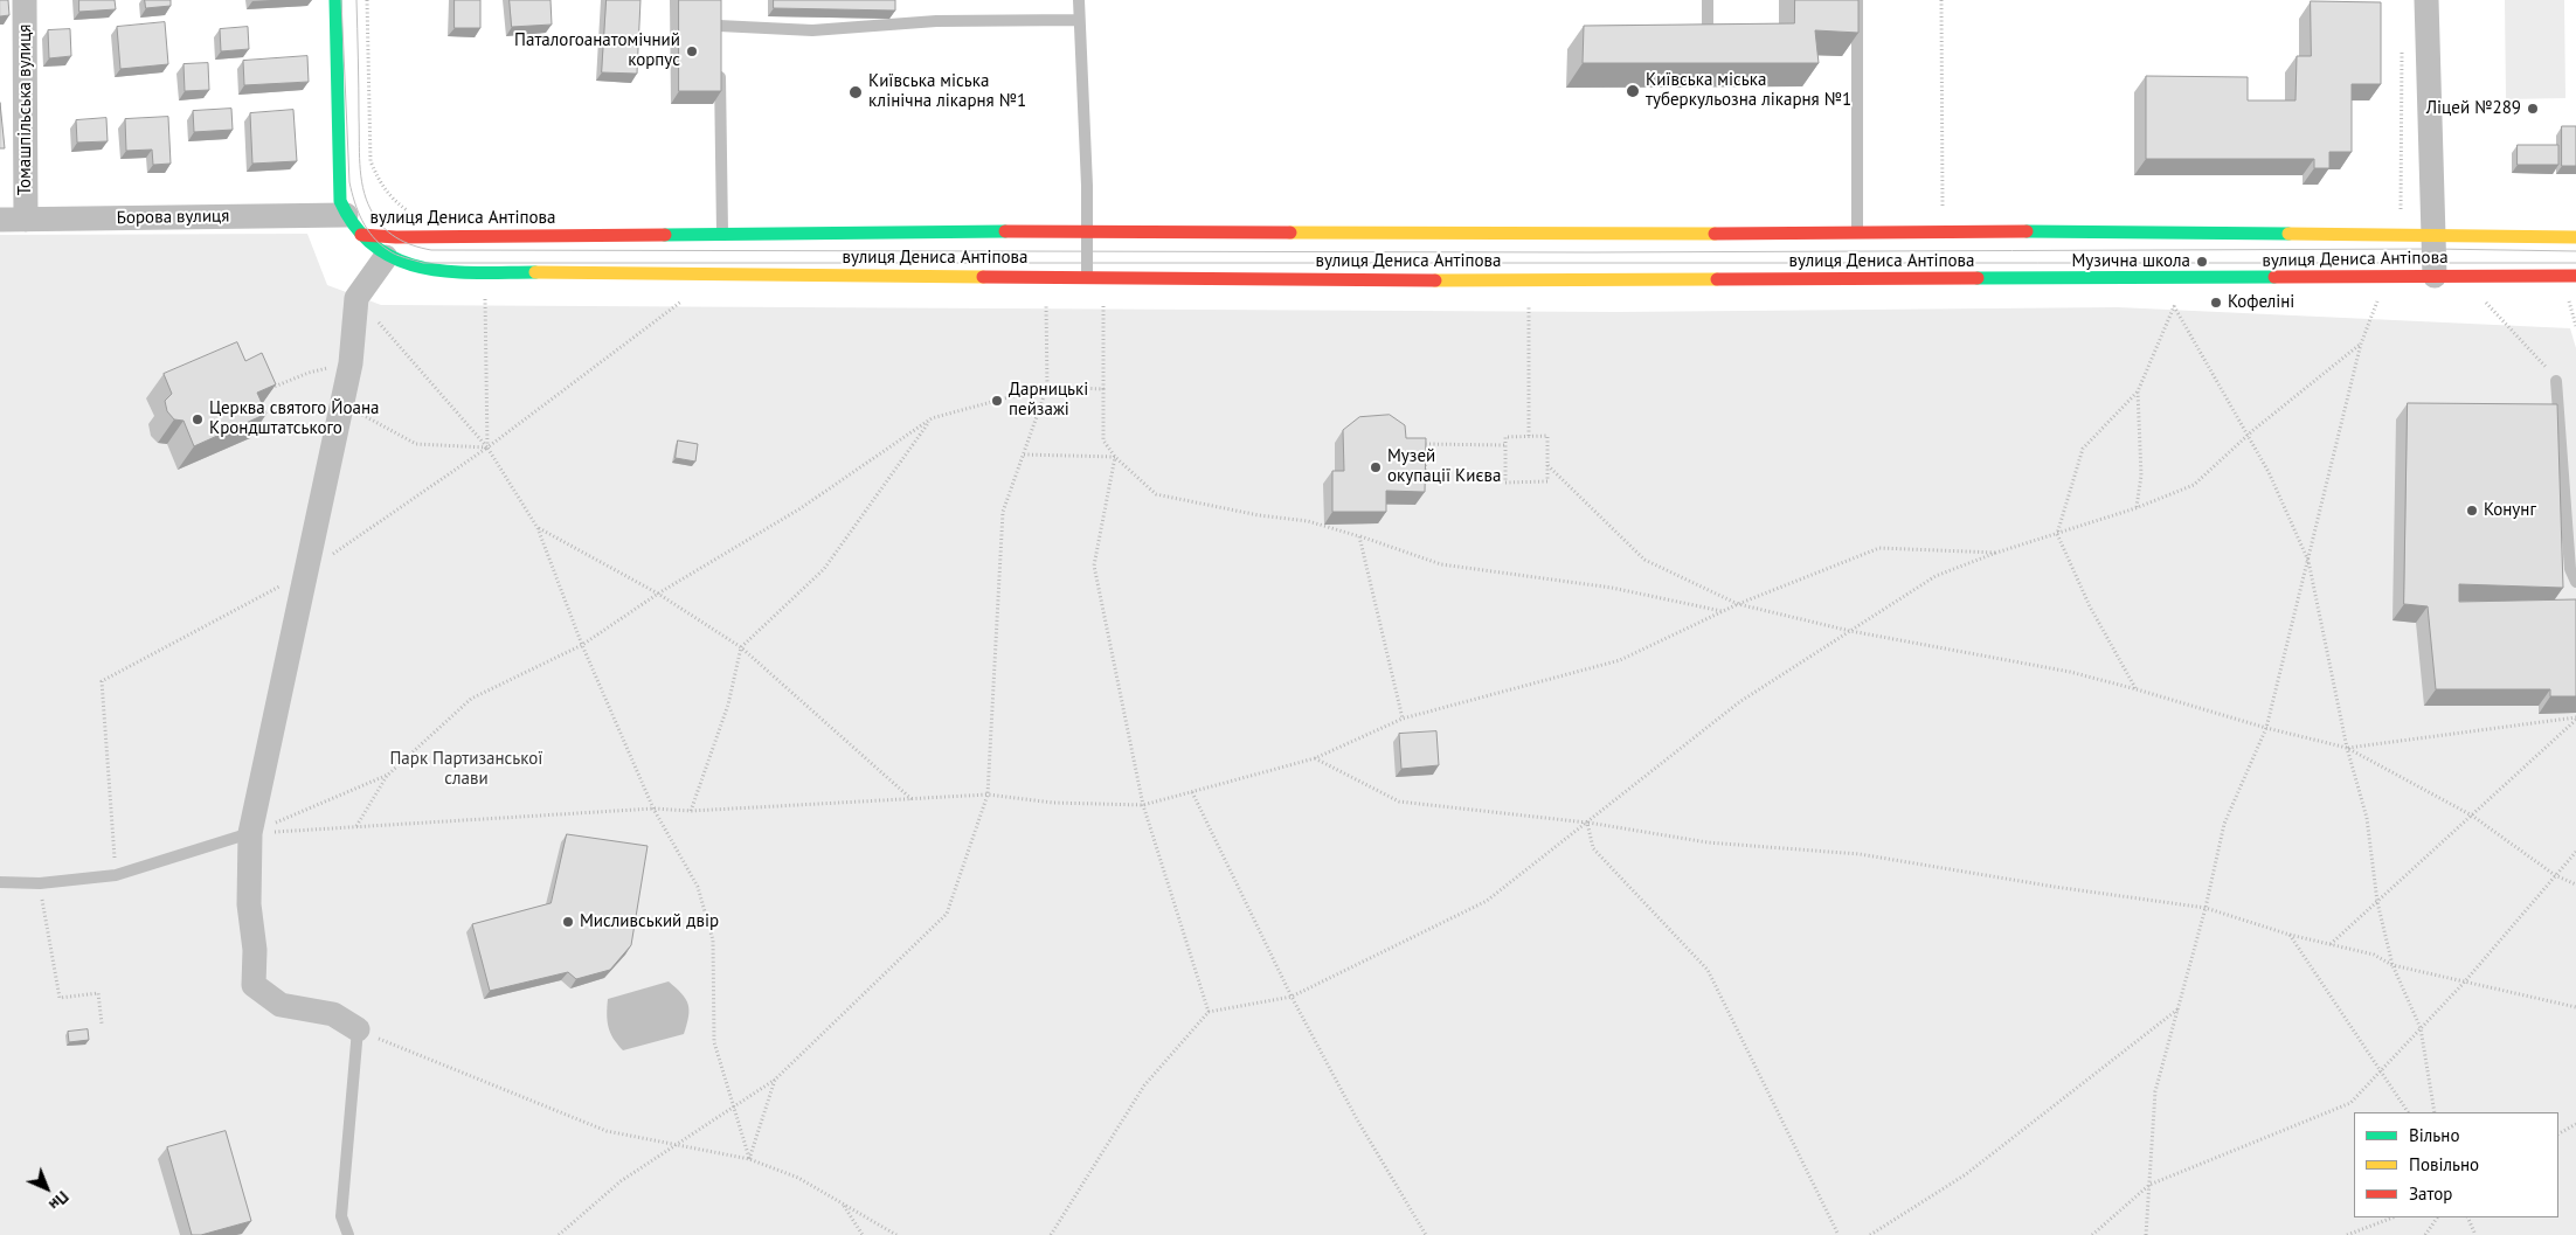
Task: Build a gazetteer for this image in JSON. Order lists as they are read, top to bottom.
{
  "streets": {
    "street": ["Томашпільська вулиця", "Борова вулиця", "вулиця Дениса Антіпова"]
  },
  "crossings": [
    ["Томашпільська вулиця", "Борова вулиця"]
  ],
  "parks": ["Парк Партизанської слави"],
  "places": [
    "Паталогоанатомічний корпус",
    "Київська міська туберкульозна лікарня №1",
    "Київська міська клінічна лікарня №1",
    "Ліцей №289",
    "Музична школа",
    "Кофеліні",
    "Дарницькі пейзажі",
    "Церква святого Йоана Крондштатського",
    "Музей окупації Києва",
    "Конунг",
    "Мисливський двір"
  ],
  "legend": ["Вільно", "Повільно", "Затор"],
  "north": "bottom right"
}
